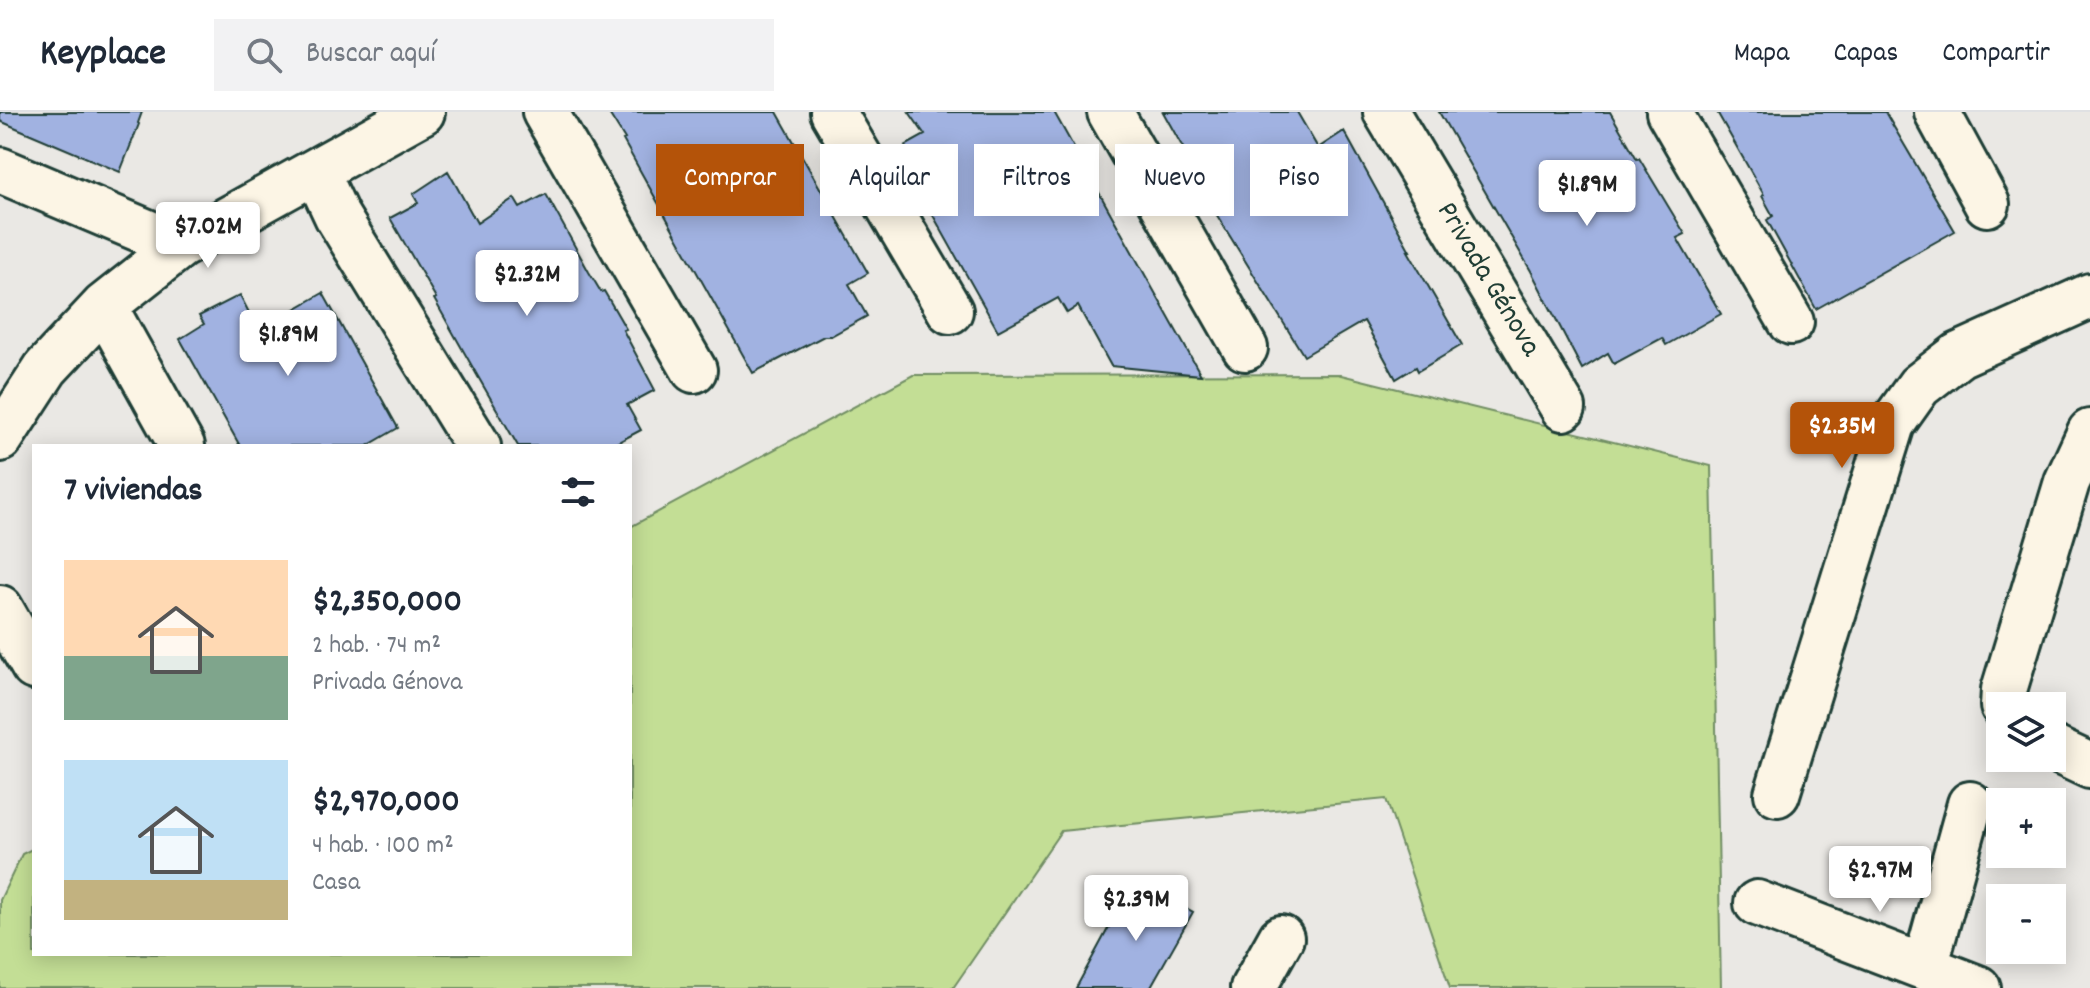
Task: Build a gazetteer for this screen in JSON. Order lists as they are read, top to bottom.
{
  "streets": {
    "street": ["Privada Génova"]
  },
  "page": {
    "header": "Keyplace",
    "search": "Buscar aquí",
    "nav": ["Mapa", "Capas", "Compartir"],
    "chip": [
      "Comprar",
      "Alquilar",
      "Filtros",
      "Nuevo",
      "Piso"
    ],
    "price": [
      "$1.89M",
      "$7.02M",
      "$2.32M",
      "$1.89M",
      "$2.35M",
      "$2.97M",
      "$2.39M"
    ],
    "heading": "7 viviendas",
    "list": [
      {
        "name": "$2,350,000",
        "note": "2 hab. · 74 m² · Privada Génova"
      },
      {
        "name": "$2,970,000",
        "note": "4 hab. · 100 m² · Casa"
      }
    ],
    "map_buttons": ["+", "−"]
  }
}
